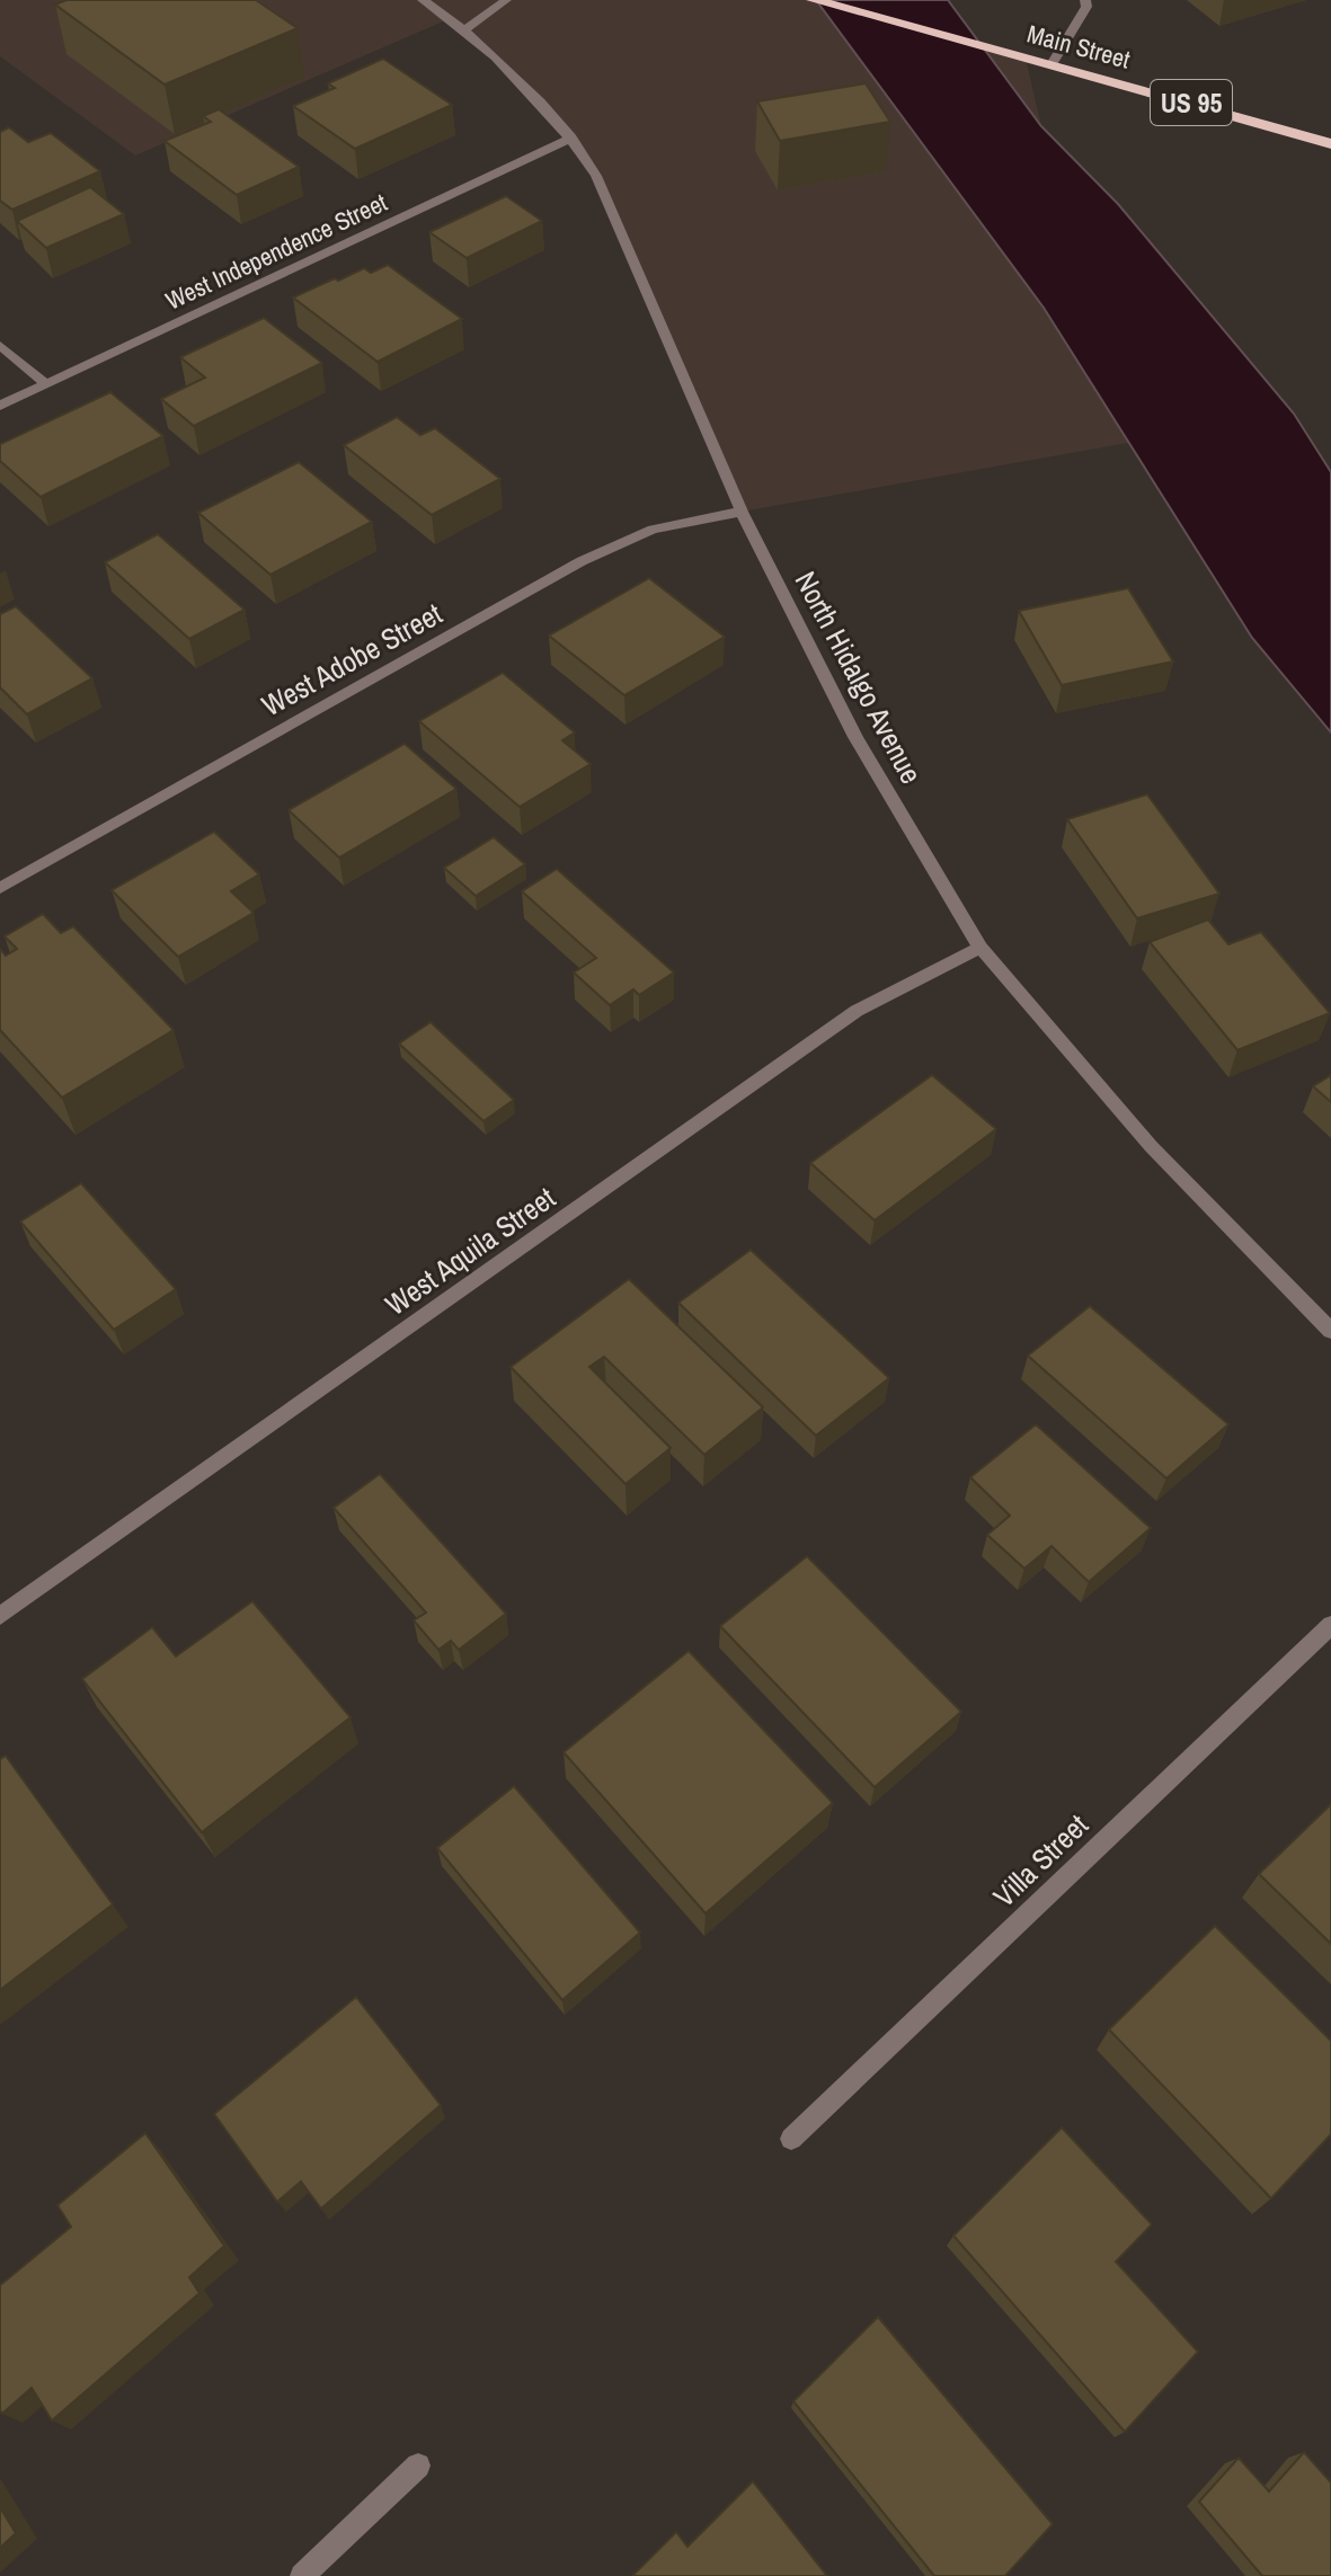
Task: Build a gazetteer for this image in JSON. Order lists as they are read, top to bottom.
{
  "streets": {
    "highway": ["Main Street", "US 95"],
    "street": [
      "West Independence Street",
      "West Adobe Street",
      "North Hidalgo Avenue",
      "West Aquila Street",
      "Villa Street"
    ]
  },
  "crossings": [
    ["West Independence Street", "North Hidalgo Avenue"],
    ["West Adobe Street", "North Hidalgo Avenue"],
    ["North Hidalgo Avenue", "West Aquila Street"]
  ]
}
